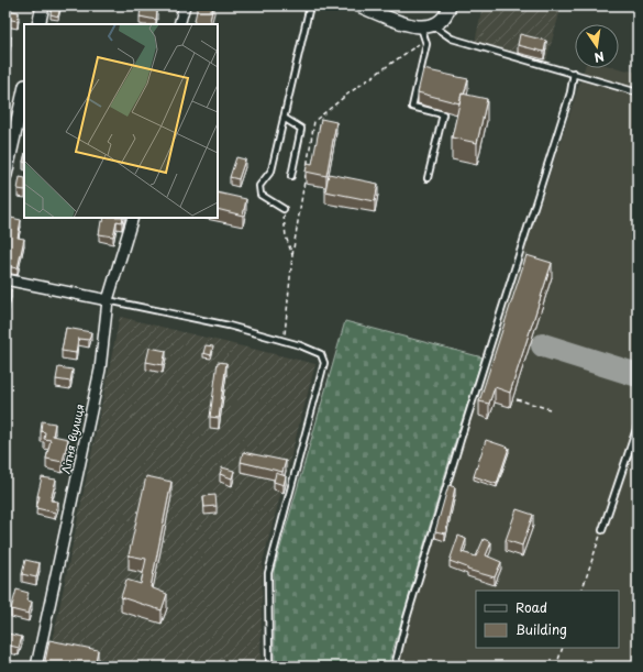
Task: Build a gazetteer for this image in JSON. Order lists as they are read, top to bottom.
{
  "streets": {
    "street": ["Літня вулиця"]
  },
  "legend": ["Road", "Building"],
  "north": "bottom"
}
